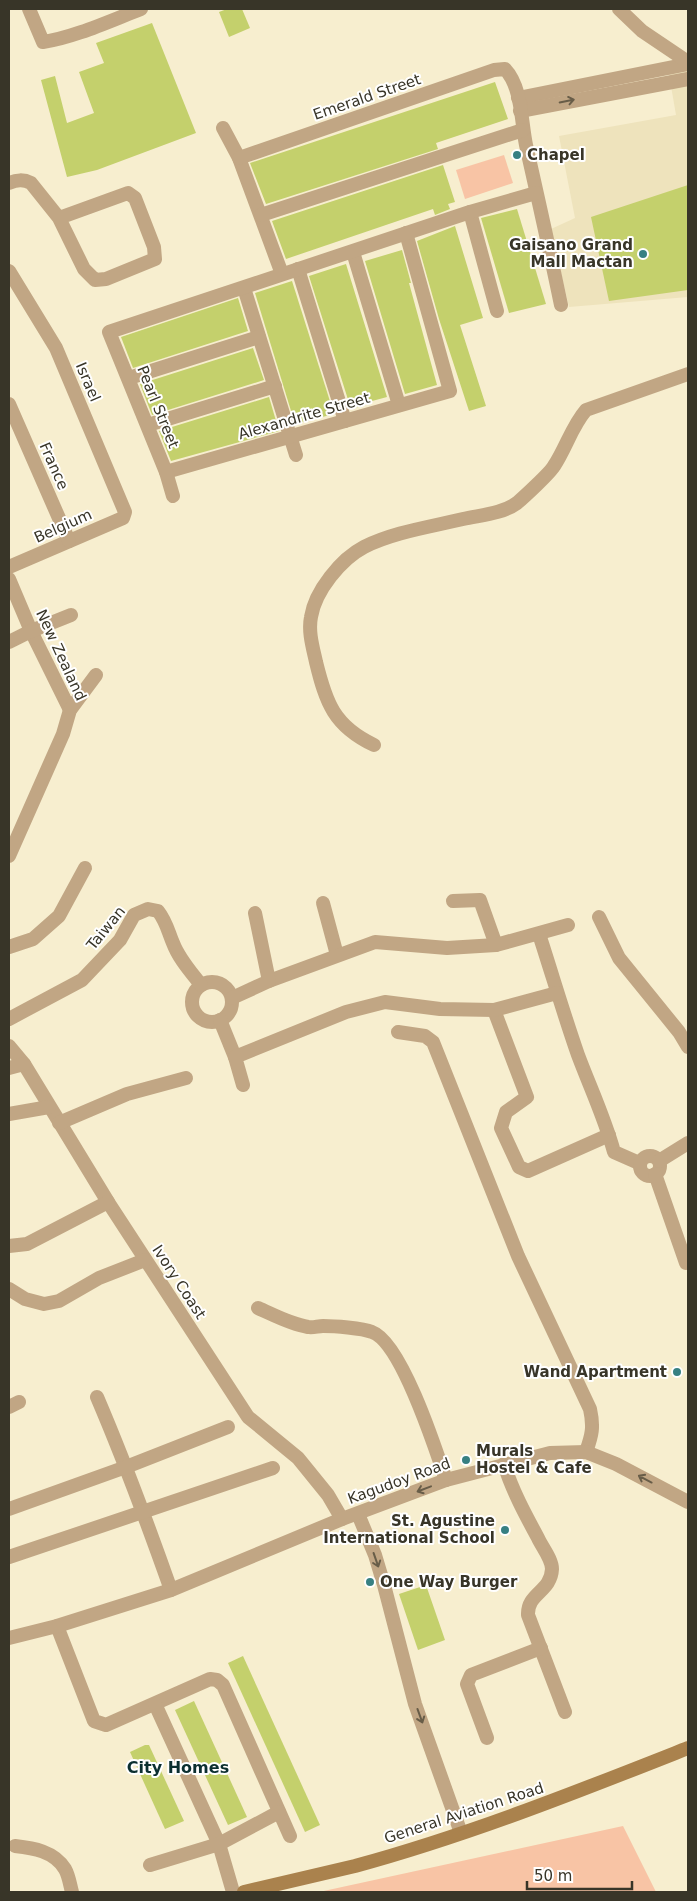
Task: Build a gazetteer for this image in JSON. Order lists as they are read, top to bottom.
{
  "streets": {
    "main road": ["General Aviation Road"],
    "street": [
      "Emerald Street",
      "Israel",
      "Pearl Street",
      "Alexandrite Street",
      "France",
      "Belgium",
      "New Zealand",
      "Taiwan",
      "Ivory Coast",
      "Kagudoy Road"
    ]
  },
  "crossings": [
    ["Israel", "Belgium"],
    ["Pearl Street", "Alexandrite Street"],
    ["France", "Belgium"],
    ["Ivory Coast", "Kagudoy Road"]
  ],
  "districts": ["City Homes"],
  "places": [
    "Chapel",
    "Gaisano Grand Mall Mactan",
    "Wand Apartment",
    "Murals Hostel & Cafe",
    "St. Agustine International School",
    "One Way Burger"
  ],
  "scale_bar": "50 m"
}
